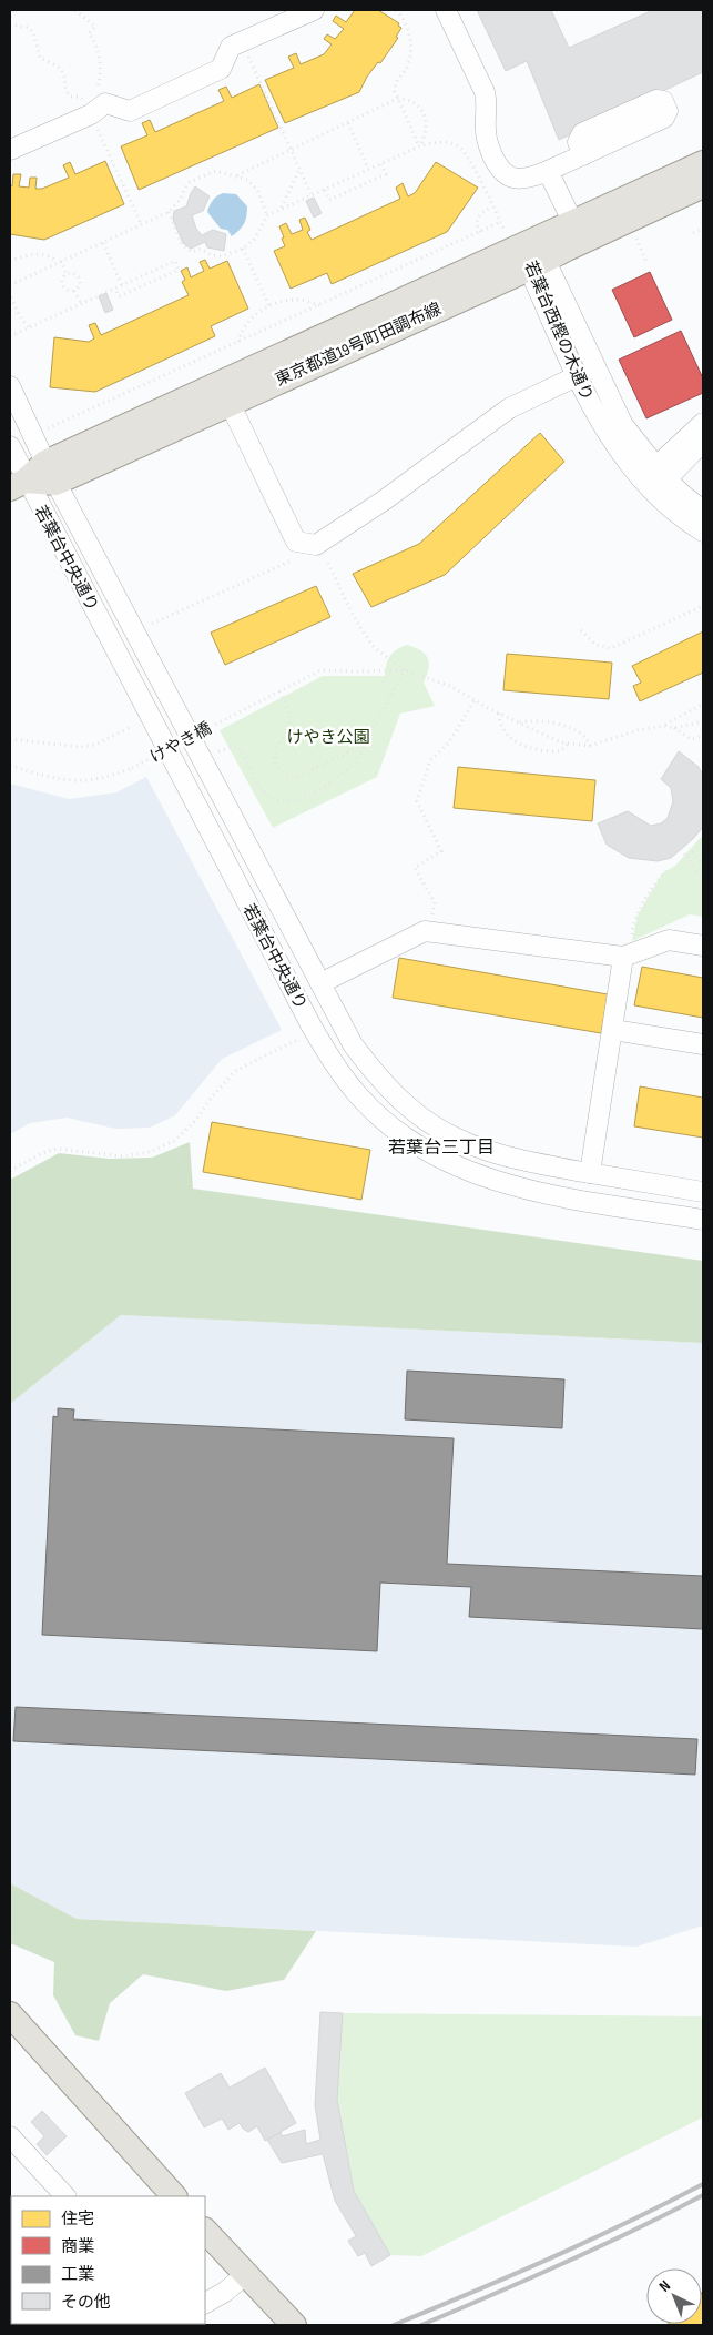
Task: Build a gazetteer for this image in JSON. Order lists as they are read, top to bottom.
{
  "streets": {
    "main road": ["東京都道19号町田調布線"],
    "street": ["若葉台西樫の木通り", "若葉台中央通り"],
    "path": ["けやき橋"]
  },
  "crossings": [
    ["若葉台西樫の木通り", "東京都道19号町田調布線"],
    ["東京都道19号町田調布線", "若葉台中央通り"]
  ],
  "districts": ["若葉台三丁目"],
  "parks": ["けやき公園"],
  "legend": [
    "住宅",
    "商業",
    "工業",
    "その他"
  ],
  "north": "top left"
}
